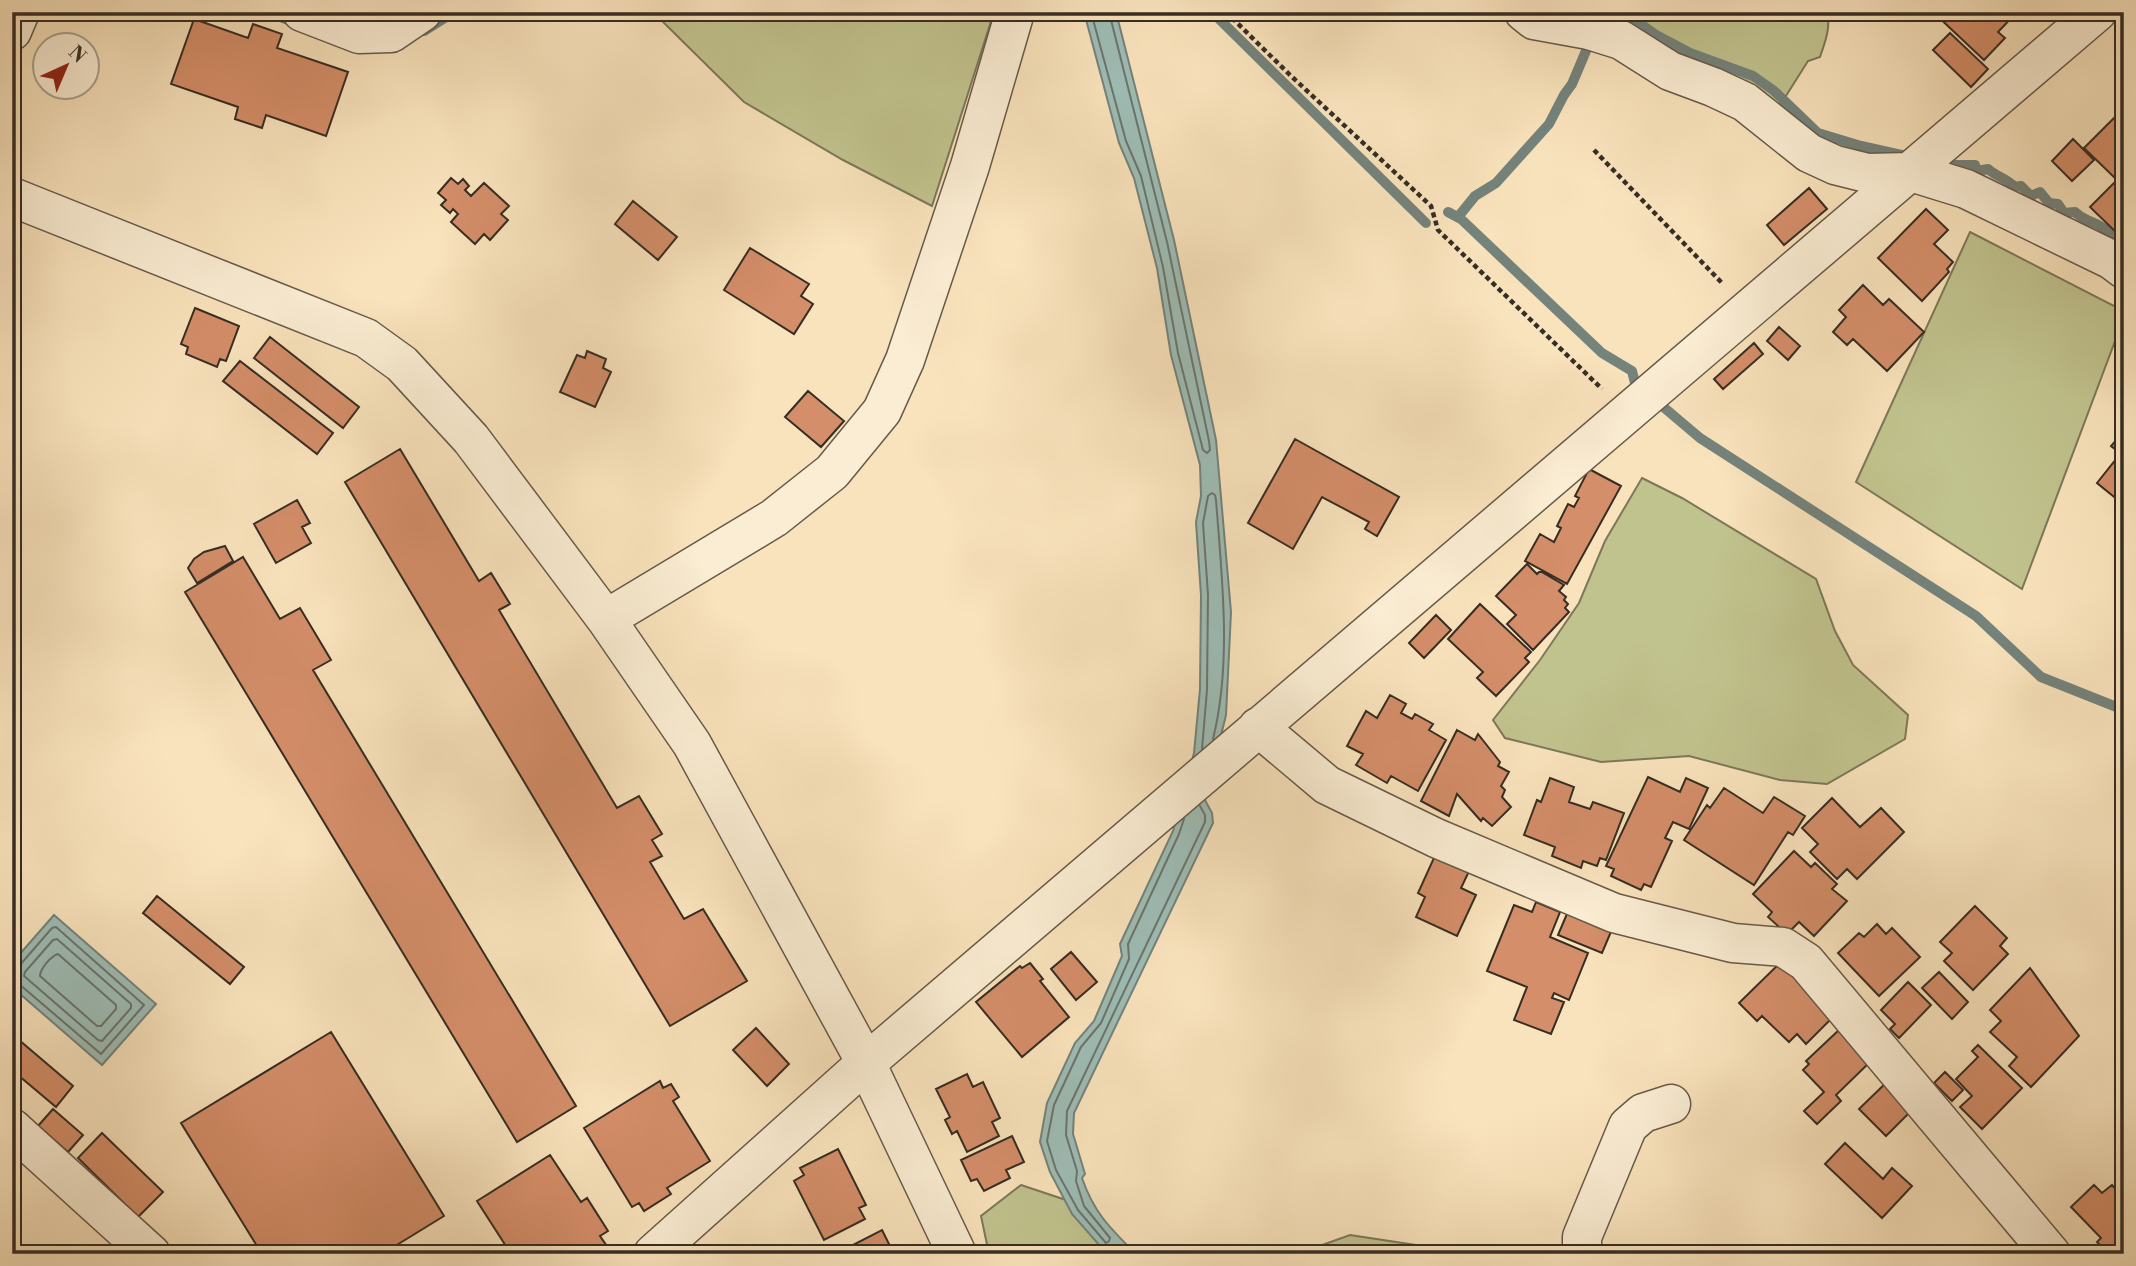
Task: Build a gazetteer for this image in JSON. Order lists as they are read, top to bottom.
{
  "north": "top right"
}
